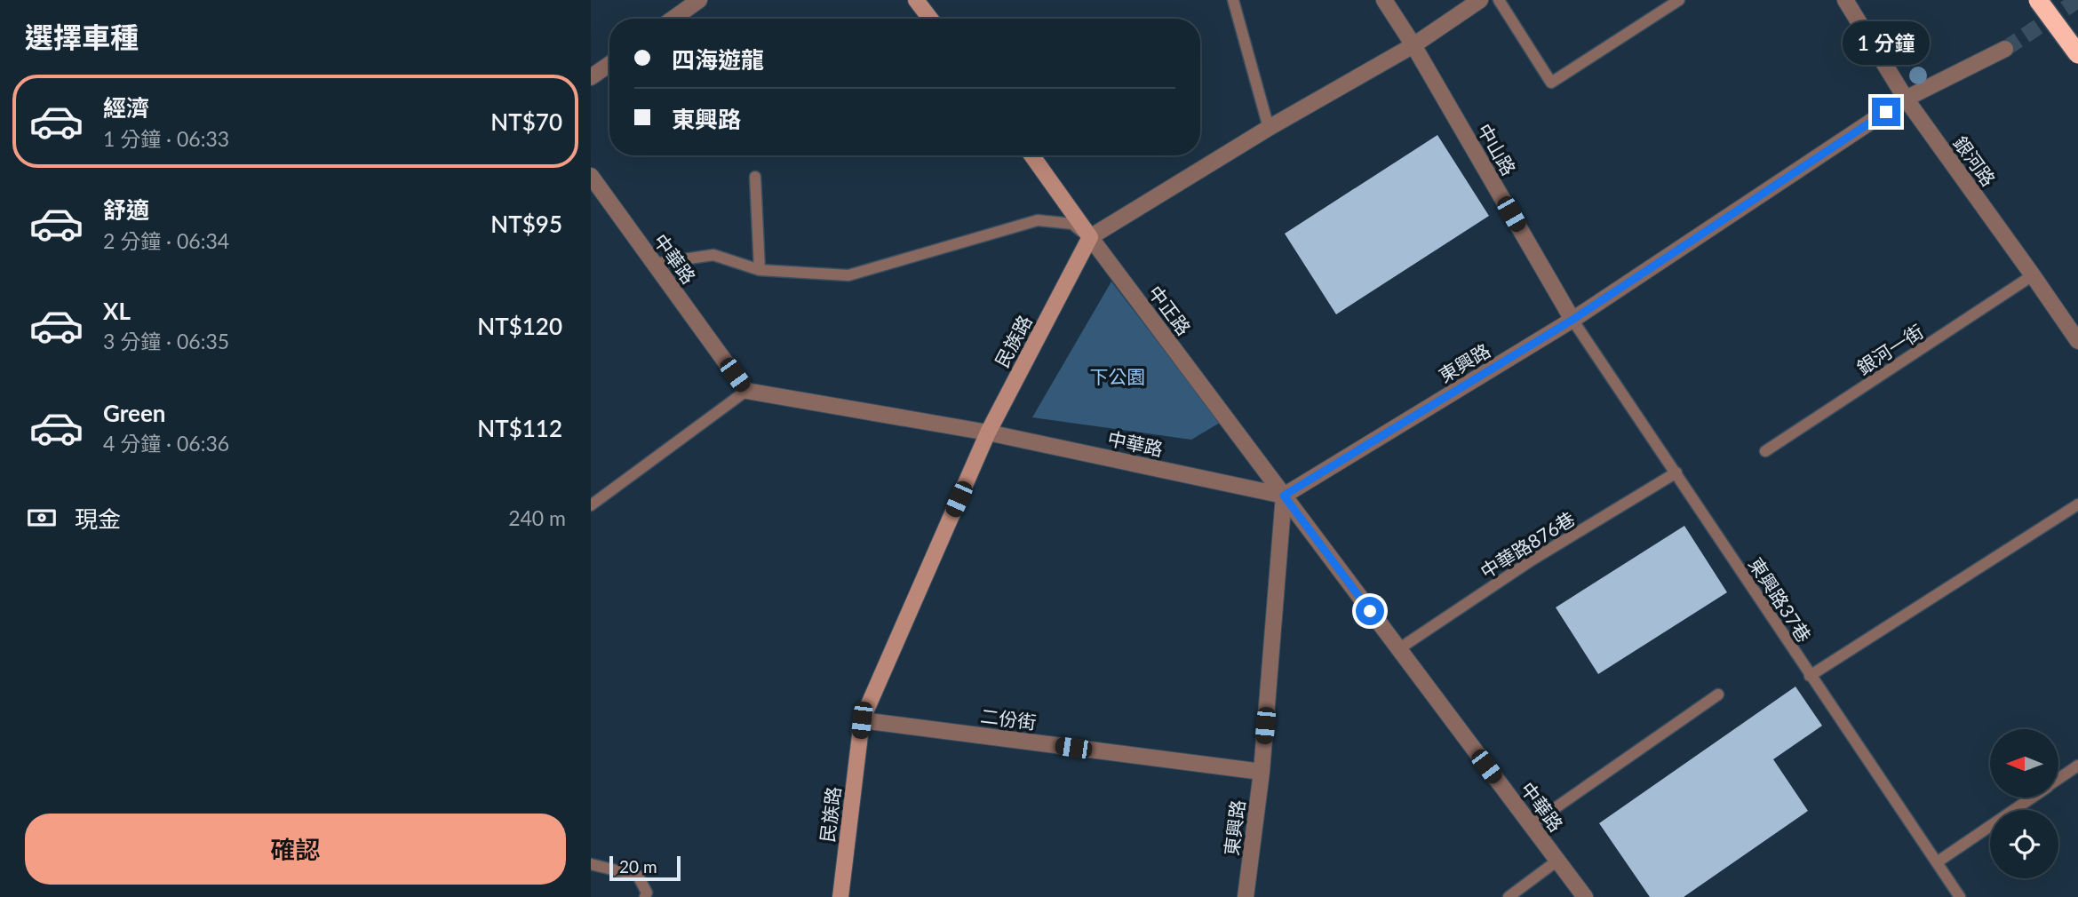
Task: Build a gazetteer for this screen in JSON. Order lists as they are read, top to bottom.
{
  "streets": {
    "main road": ["中正路", "民族路"],
    "street": [
      "中山路",
      "銀河路",
      "中華路",
      "東興路",
      "二份街"
    ],
    "lane": ["銀河一街", "中華路876巷", "東興路37巷"]
  },
  "crossings": [
    ["中山路", "東興路"],
    ["中山路", "東興路37巷"],
    ["銀河路", "銀河一街"],
    ["銀河路", "東興路"],
    ["中華路", "中正路"],
    ["中華路", "民族路"],
    ["中華路", "東興路"],
    ["中華路", "中華路876巷"],
    ["中正路", "民族路"],
    ["中正路", "東興路"],
    ["民族路", "二份街"],
    ["東興路", "東興路37巷"],
    ["東興路", "二份街"],
    ["中華路876巷", "東興路37巷"]
  ],
  "parks": ["下公園"],
  "scale_bar": "20 m",
  "north": "left",
  "page": {
    "heading": "選擇車種",
    "banner": ["四海遊龍", "東興路"],
    "bubble": "1 分鐘",
    "list": [
      {
        "name": "經濟",
        "note": "1 分鐘 · 06:33",
        "value": "NT$70"
      },
      {
        "name": "舒適",
        "note": "2 分鐘 · 06:34",
        "value": "NT$95"
      },
      {
        "name": "XL",
        "note": "3 分鐘 · 06:35",
        "value": "NT$120"
      },
      {
        "name": "Green",
        "note": "4 分鐘 · 06:36",
        "value": "NT$112"
      }
    ],
    "pay": ["現金", "240 m"],
    "buttons": "確認",
    "scale": "20 m"
  }
}
